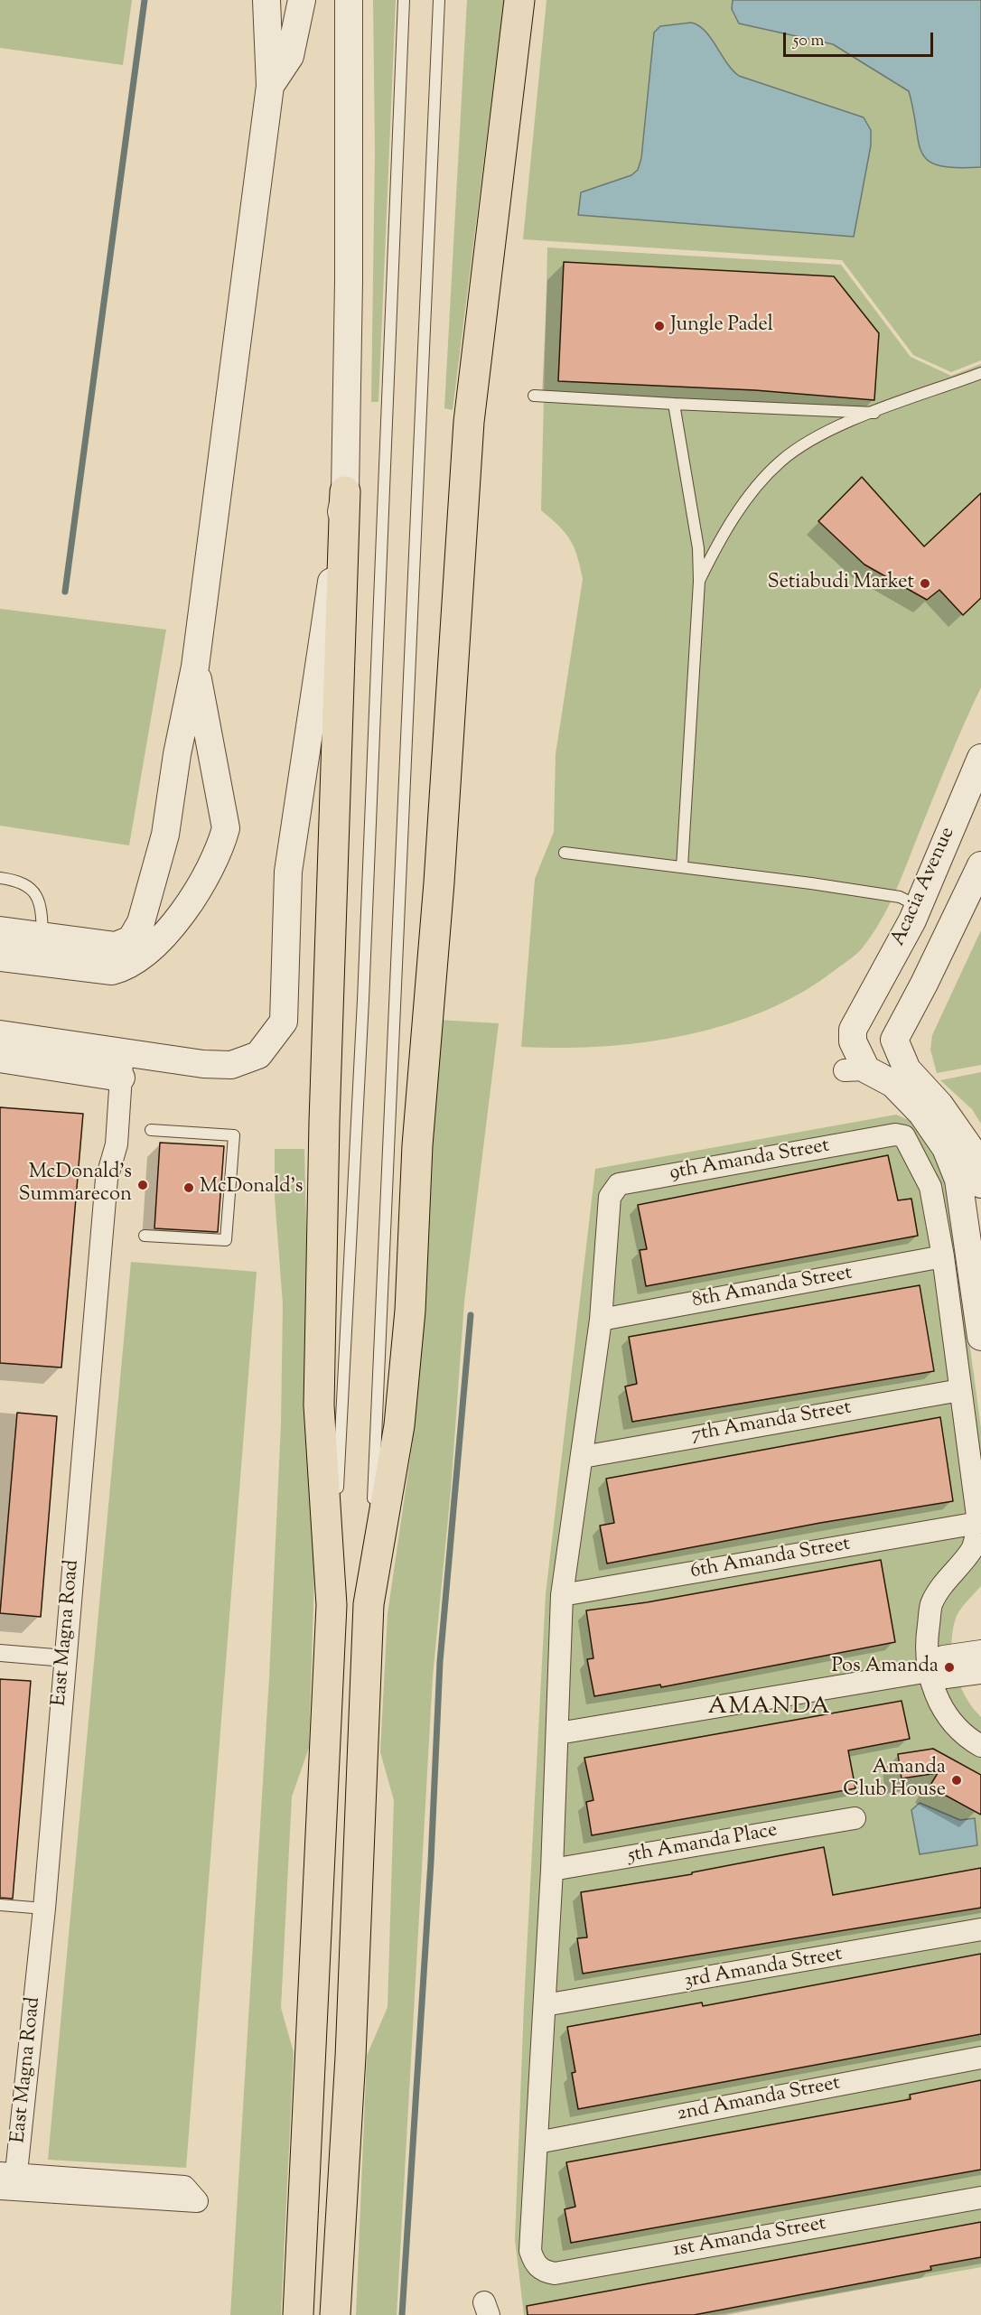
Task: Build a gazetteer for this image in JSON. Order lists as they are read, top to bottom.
{
  "streets": {
    "street": [
      "Acacia Avenue",
      "9th Amanda Street",
      "8th Amanda Street",
      "7th Amanda Street",
      "6th Amanda Street",
      "East Magna Road",
      "5th Amanda Place",
      "3rd Amanda Street",
      "2nd Amanda Street",
      "1st Amanda Street"
    ]
  },
  "crossings": [
    ["9th Amanda Street", "8th Amanda Street"],
    ["2nd Amanda Street", "1st Amanda Street"]
  ],
  "districts": ["AMANDA"],
  "places": [
    "Jungle Padel",
    "Setiabudi Market",
    "McDonald's Summarecon",
    "McDonald's",
    "Pos Amanda",
    "Amanda Club House"
  ],
  "scale_bar": "50 m"
}
